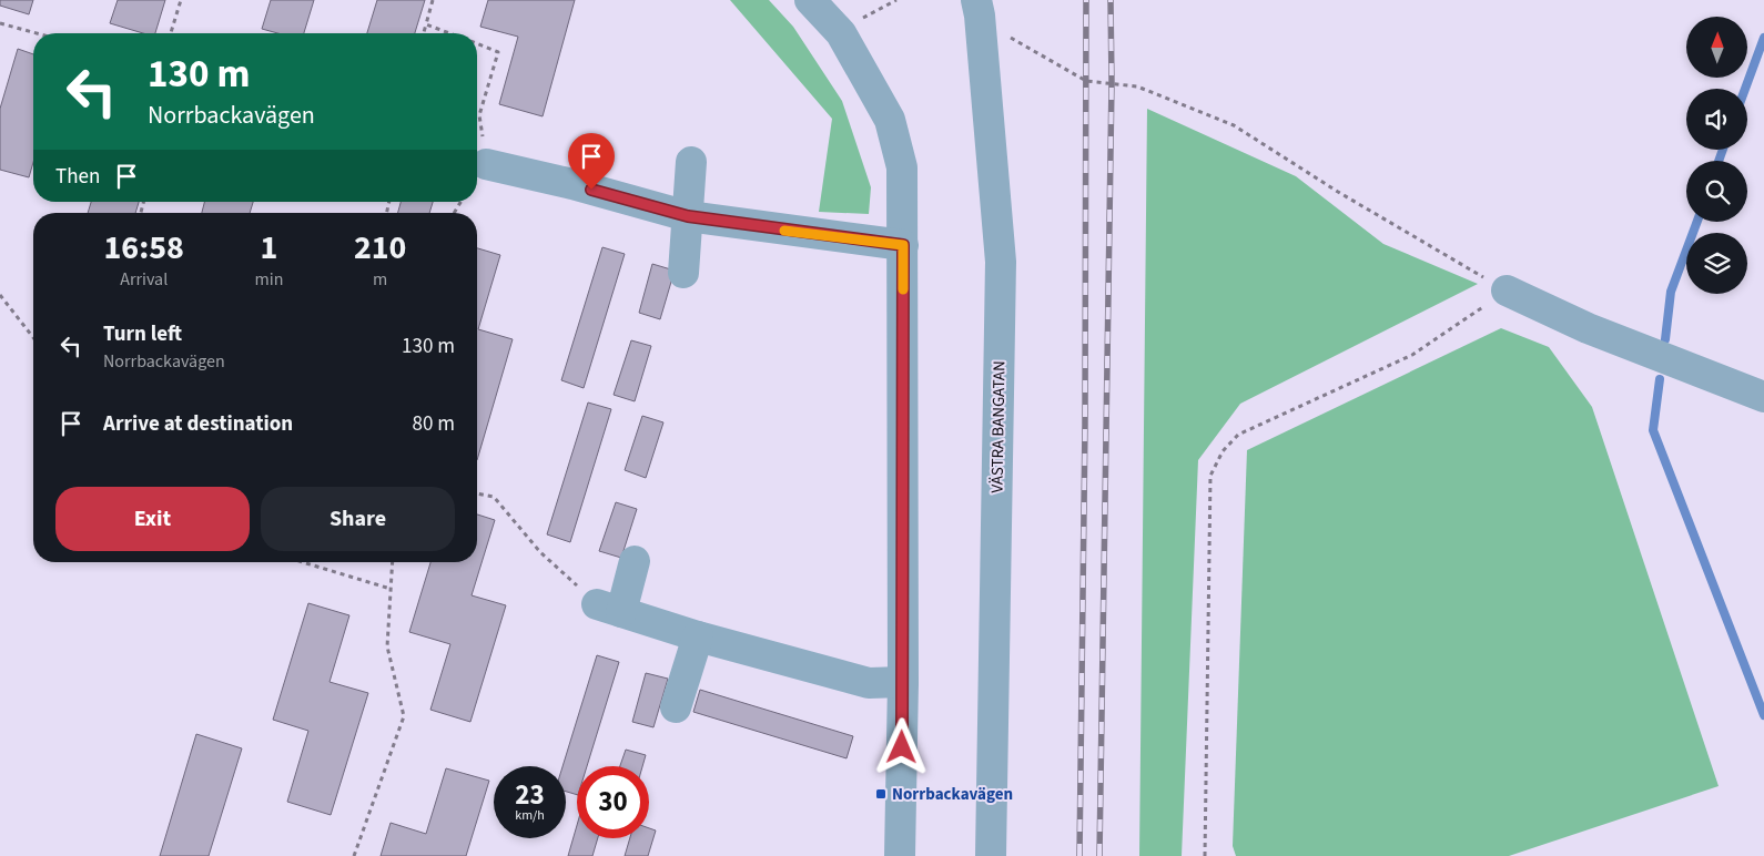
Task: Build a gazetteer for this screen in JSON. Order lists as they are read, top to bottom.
{
  "streets": {
    "street": ["VÄSTRA BANGATAN"]
  },
  "places": {
    "transit": ["Norrbackavägen"]
  },
  "north": "top",
  "page": {
    "turn": ["130 m", "Norrbackavägen"],
    "then": "Then",
    "eta": [
      "16:58",
      "Arrival",
      "1",
      "min",
      "210",
      "m"
    ],
    "list": [
      {
        "name": "Turn left",
        "note": "Norrbackavägen",
        "value": "130 m"
      },
      {
        "name": "Arrive at destination",
        "value": "80 m"
      }
    ],
    "buttons": ["Exit", "Share"],
    "speed": "23 km/h",
    "limit": "30"
  }
}
